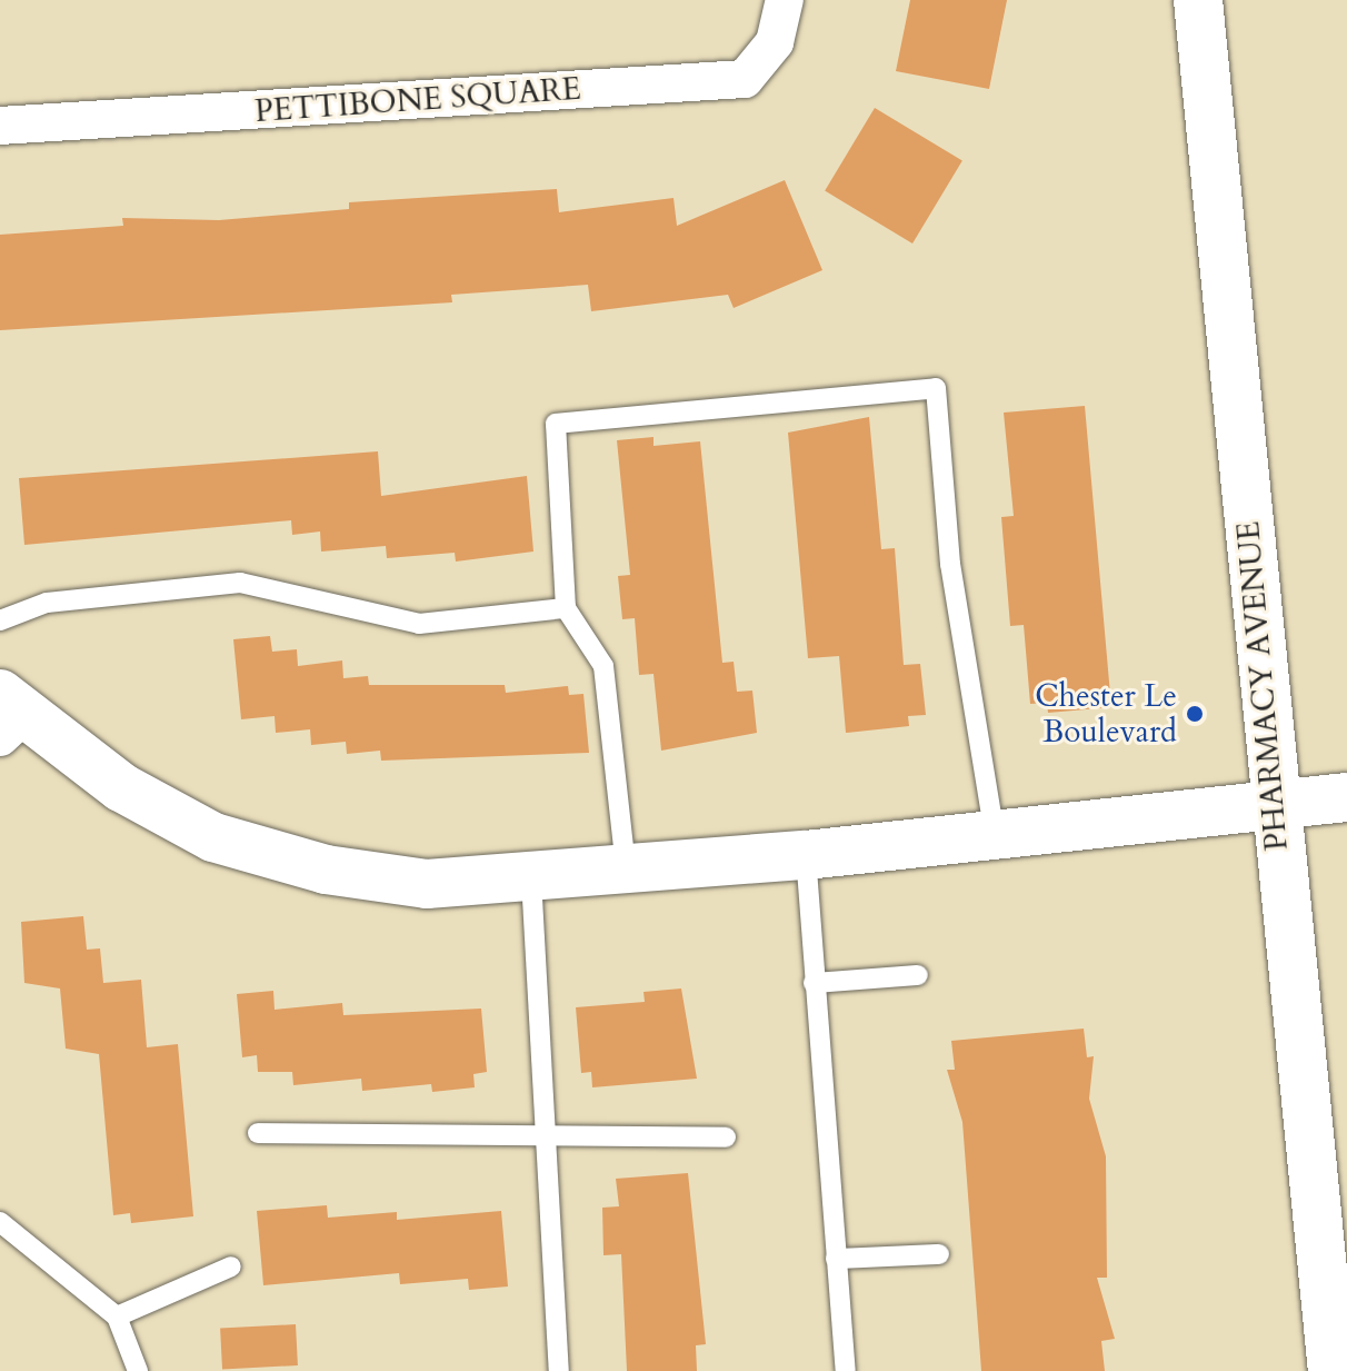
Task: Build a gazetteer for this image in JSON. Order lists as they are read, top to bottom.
{
  "streets": {
    "street": ["PETTIBONE SQUARE", "PHARMACY AVENUE"]
  },
  "places": ["Chester Le Boulevard"]
}
